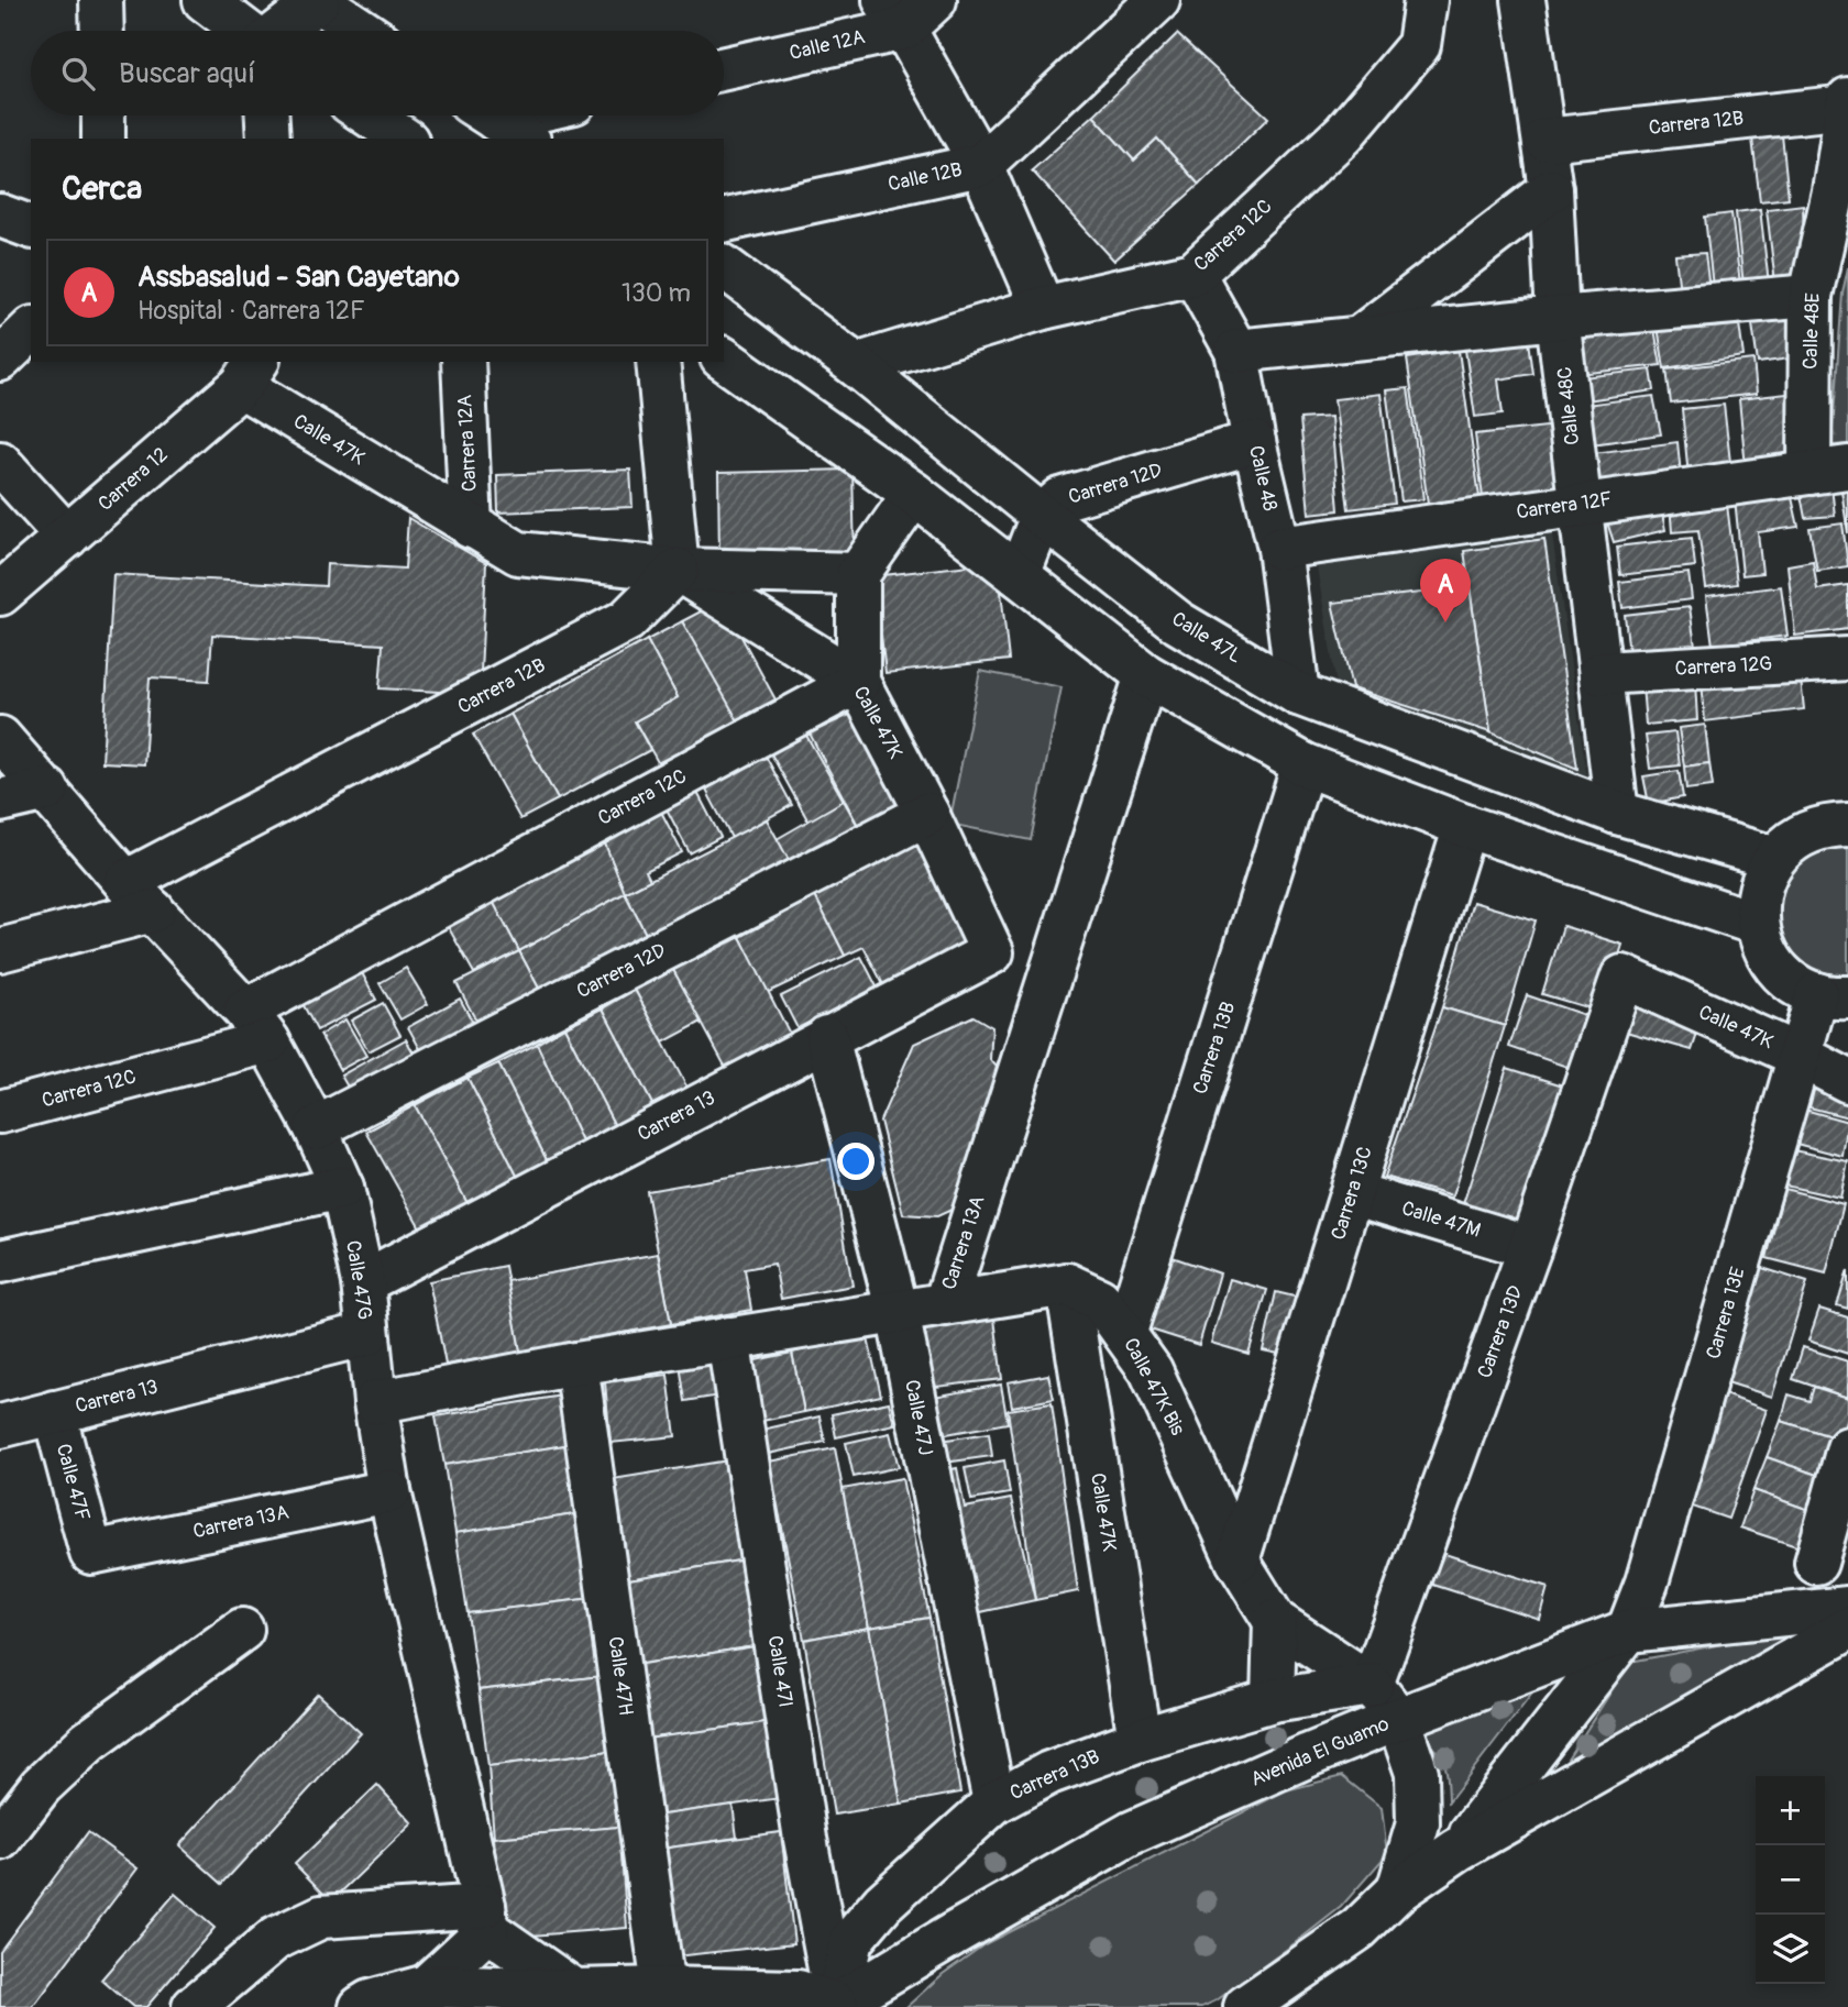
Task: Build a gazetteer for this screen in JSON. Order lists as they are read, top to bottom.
{
  "streets": {
    "street": [
      "Calle 12A",
      "Carrera 12B",
      "Calle 12B",
      "Carrera 12C",
      "Calle 48E",
      "Calle 48C",
      "Calle 47K",
      "Carrera 12A",
      "Calle 48",
      "Carrera 12",
      "Carrera 12D",
      "Carrera 12F",
      "Calle 47L",
      "Carrera 12G",
      "Carrera 13B",
      "Carrera 13",
      "Carrera 13C",
      "Calle 47M",
      "Carrera 13A",
      "Calle 47G",
      "Carrera 13E",
      "Carrera 13D",
      "Calle 47K Bis",
      "Calle 47J",
      "Calle 47F",
      "Calle 47I",
      "Calle 47H",
      "Avenida El Guamo"
    ]
  },
  "crossings": [
    ["Carrera 12B", "Calle 48E"],
    ["Carrera 12B", "Calle 48C"],
    ["Carrera 12B", "Calle 47K"],
    ["Carrera 12B", "Calle 47G"],
    ["Carrera 12C", "Calle 47K"],
    ["Carrera 12C", "Calle 48"],
    ["Carrera 12C", "Calle 47L"],
    ["Carrera 12C", "Calle 47G"],
    ["Calle 48E", "Carrera 12F"],
    ["Calle 48C", "Carrera 12F"],
    ["Calle 48C", "Calle 47L"],
    ["Calle 48C", "Carrera 12G"],
    ["Calle 47K", "Carrera 12A"],
    ["Calle 47K", "Carrera 12"],
    ["Calle 47K", "Carrera 12D"],
    ["Calle 47K", "Carrera 13B"],
    ["Calle 47K", "Carrera 13"],
    ["Calle 47K", "Carrera 13E"],
    ["Calle 47K", "Carrera 13D"],
    ["Calle 47K", "Calle 47K Bis"],
    ["Calle 48", "Carrera 12D"],
    ["Calle 48", "Carrera 12F"],
    ["Calle 48", "Calle 47L"],
    ["Carrera 12D", "Calle 47L"],
    ["Carrera 12D", "Calle 47G"],
    ["Carrera 13B", "Carrera 13D"],
    ["Carrera 13B", "Calle 47K Bis"],
    ["Carrera 13B", "Calle 47J"],
    ["Carrera 13B", "Calle 47I"],
    ["Carrera 13B", "Avenida El Guamo"],
    ["Carrera 13", "Calle 47G"],
    ["Carrera 13", "Calle 47J"],
    ["Carrera 13", "Calle 47F"],
    ["Carrera 13C", "Calle 47M"],
    ["Carrera 13C", "Calle 47K Bis"],
    ["Calle 47M", "Carrera 13D"],
    ["Carrera 13A", "Calle 47G"],
    ["Carrera 13A", "Calle 47J"],
    ["Carrera 13A", "Calle 47F"],
    ["Carrera 13A", "Calle 47I"],
    ["Carrera 13A", "Calle 47H"],
    ["Carrera 13E", "Avenida El Guamo"],
    ["Carrera 13D", "Calle 47K Bis"],
    ["Calle 47K Bis", "Avenida El Guamo"],
    ["Calle 47I", "Avenida El Guamo"]
  ],
  "page": {
    "search": "Buscar aquí",
    "heading": "Cerca",
    "list": [
      {
        "mark": "A",
        "name": "Assbasalud - San Cayetano",
        "note": "Hospital · Carrera 12F",
        "value": "130 m"
      }
    ],
    "pins": "A",
    "map_buttons": ["+", "−"]
  }
}
